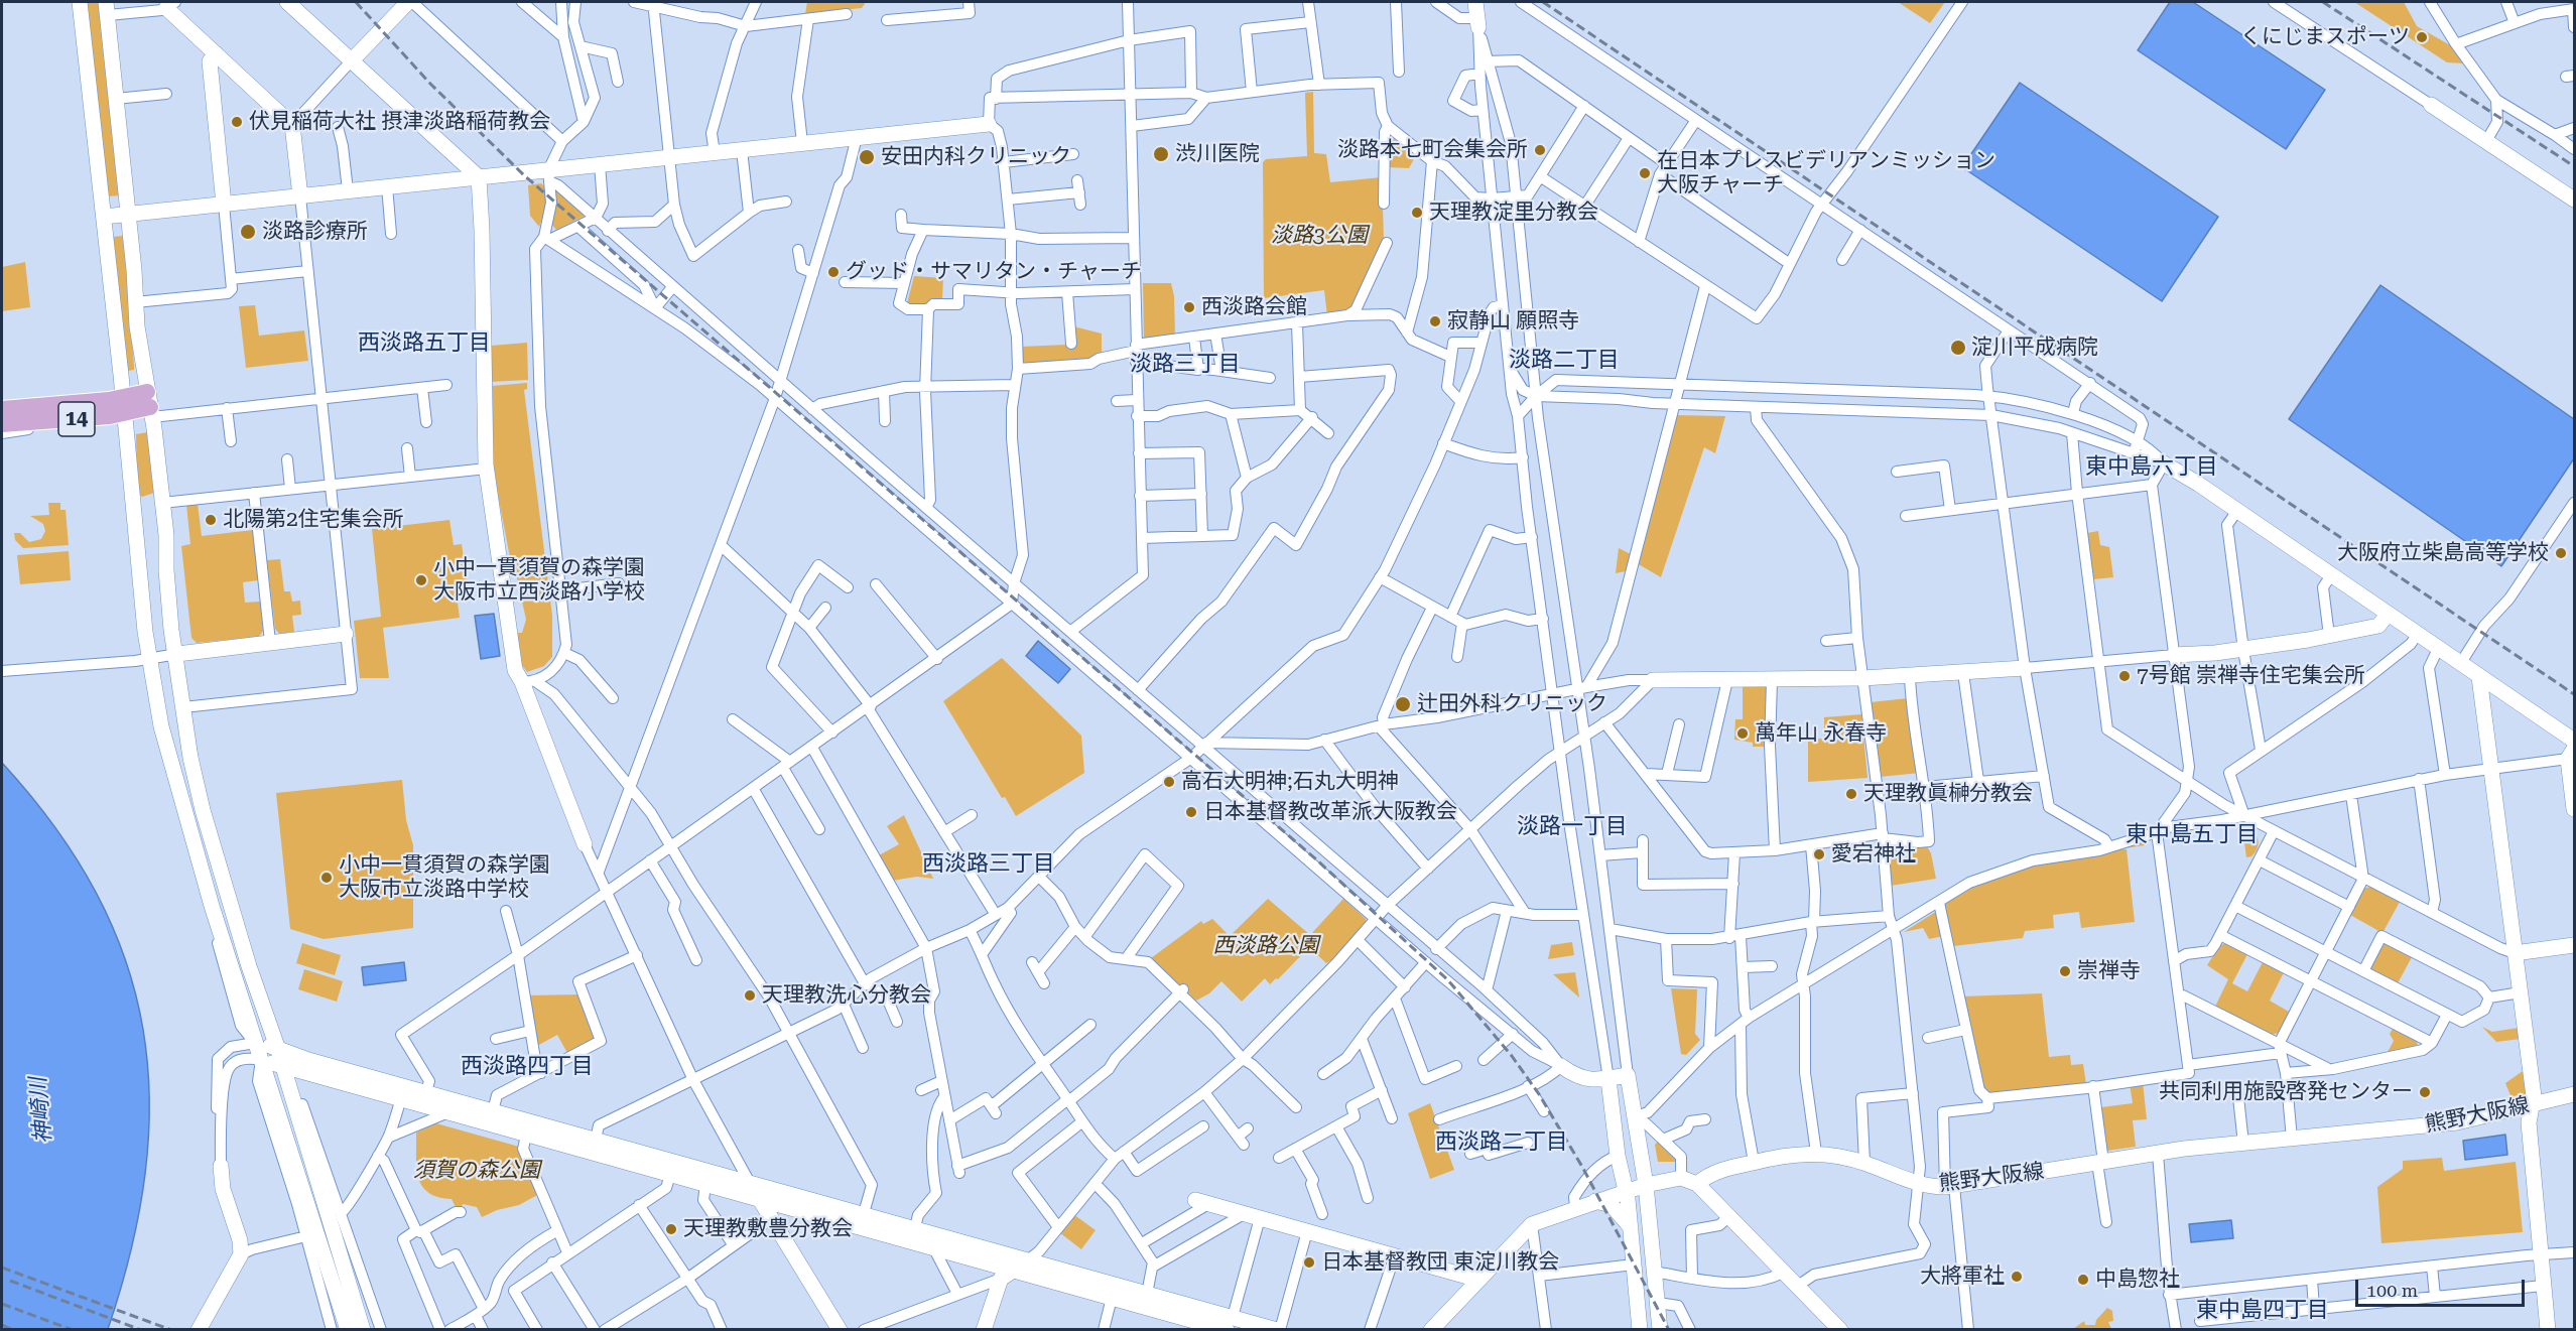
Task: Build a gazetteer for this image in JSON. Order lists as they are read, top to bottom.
{
  "streets": {
    "main road": ["14"],
    "street": ["熊野大阪線"]
  },
  "districts": [
    "西淡路五丁目",
    "淡路二丁目",
    "淡路三丁目",
    "東中島六丁目",
    "淡路一丁目",
    "東中島五丁目",
    "西淡路三丁目",
    "西淡路四丁目",
    "西淡路二丁目",
    "東中島四丁目"
  ],
  "water": ["神崎川"],
  "parks": ["淡路3公園", "西淡路公園", "須賀の森公園"],
  "places": [
    "くにじまスポーツ",
    "伏見稲荷大社 摂津淡路稲荷教会",
    "淡路本七町会集会所",
    "渋川医院",
    "安田内科クリニック",
    "在日本プレスビデリアンミッション 大阪チャーチ",
    "天理教淀里分教会",
    "淡路診療所",
    "グッド・サマリタン・チャーチ",
    "西淡路会館",
    "寂静山 願照寺",
    "淀川平成病院",
    "北陽第2住宅集会所",
    "大阪府立柴島高等学校",
    "小中一貫須賀の森学園 大阪市立西淡路小学校",
    "7号館 崇禅寺住宅集会所",
    "辻田外科クリニック",
    "萬年山 永春寺",
    "高石大明神;石丸大明神",
    "天理教眞榊分教会",
    "日本基督教改革派大阪教会",
    "愛宕神社",
    "小中一貫須賀の森学園 大阪市立淡路中学校",
    "崇禅寺",
    "天理教洗心分教会",
    "共同利用施設啓発センター",
    "天理教敷豊分教会",
    "日本基督教団 東淀川教会",
    "大將軍社",
    "中島惣社"
  ],
  "scale_bar": "100 m"
}
